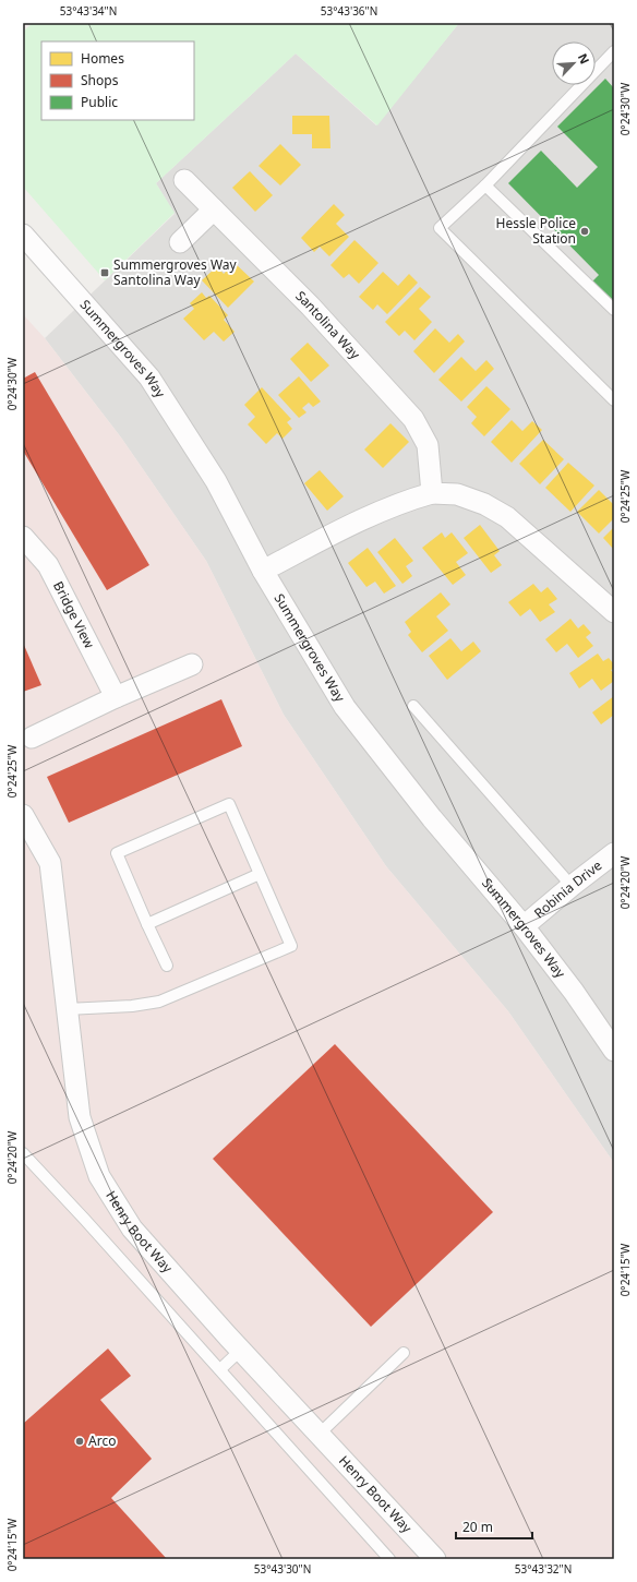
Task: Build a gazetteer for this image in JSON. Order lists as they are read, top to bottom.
{
  "streets": {
    "street": [
      "Santolina Way",
      "Summergroves Way",
      "Bridge View",
      "Robinia Drive",
      "Henry Boot Way"
    ]
  },
  "crossings": [
    ["Summergroves Way", "Robinia Drive"]
  ],
  "places": {
    "other": ["Hessle Police Station", "Arco"],
    "transit": ["Summergroves Way Santolina Way"]
  },
  "legend": ["Homes", "Shops", "Public"],
  "scale_bar": "20 m",
  "north": "top right",
  "coordinates": [
    "53°43'34\"N",
    "53°43'36\"N",
    "0°24'30\"W",
    "0°24'25\"W",
    "0°24'20\"W",
    "0°24'15\"W",
    "53°43'30\"N",
    "53°43'32\"N"
  ]
}
